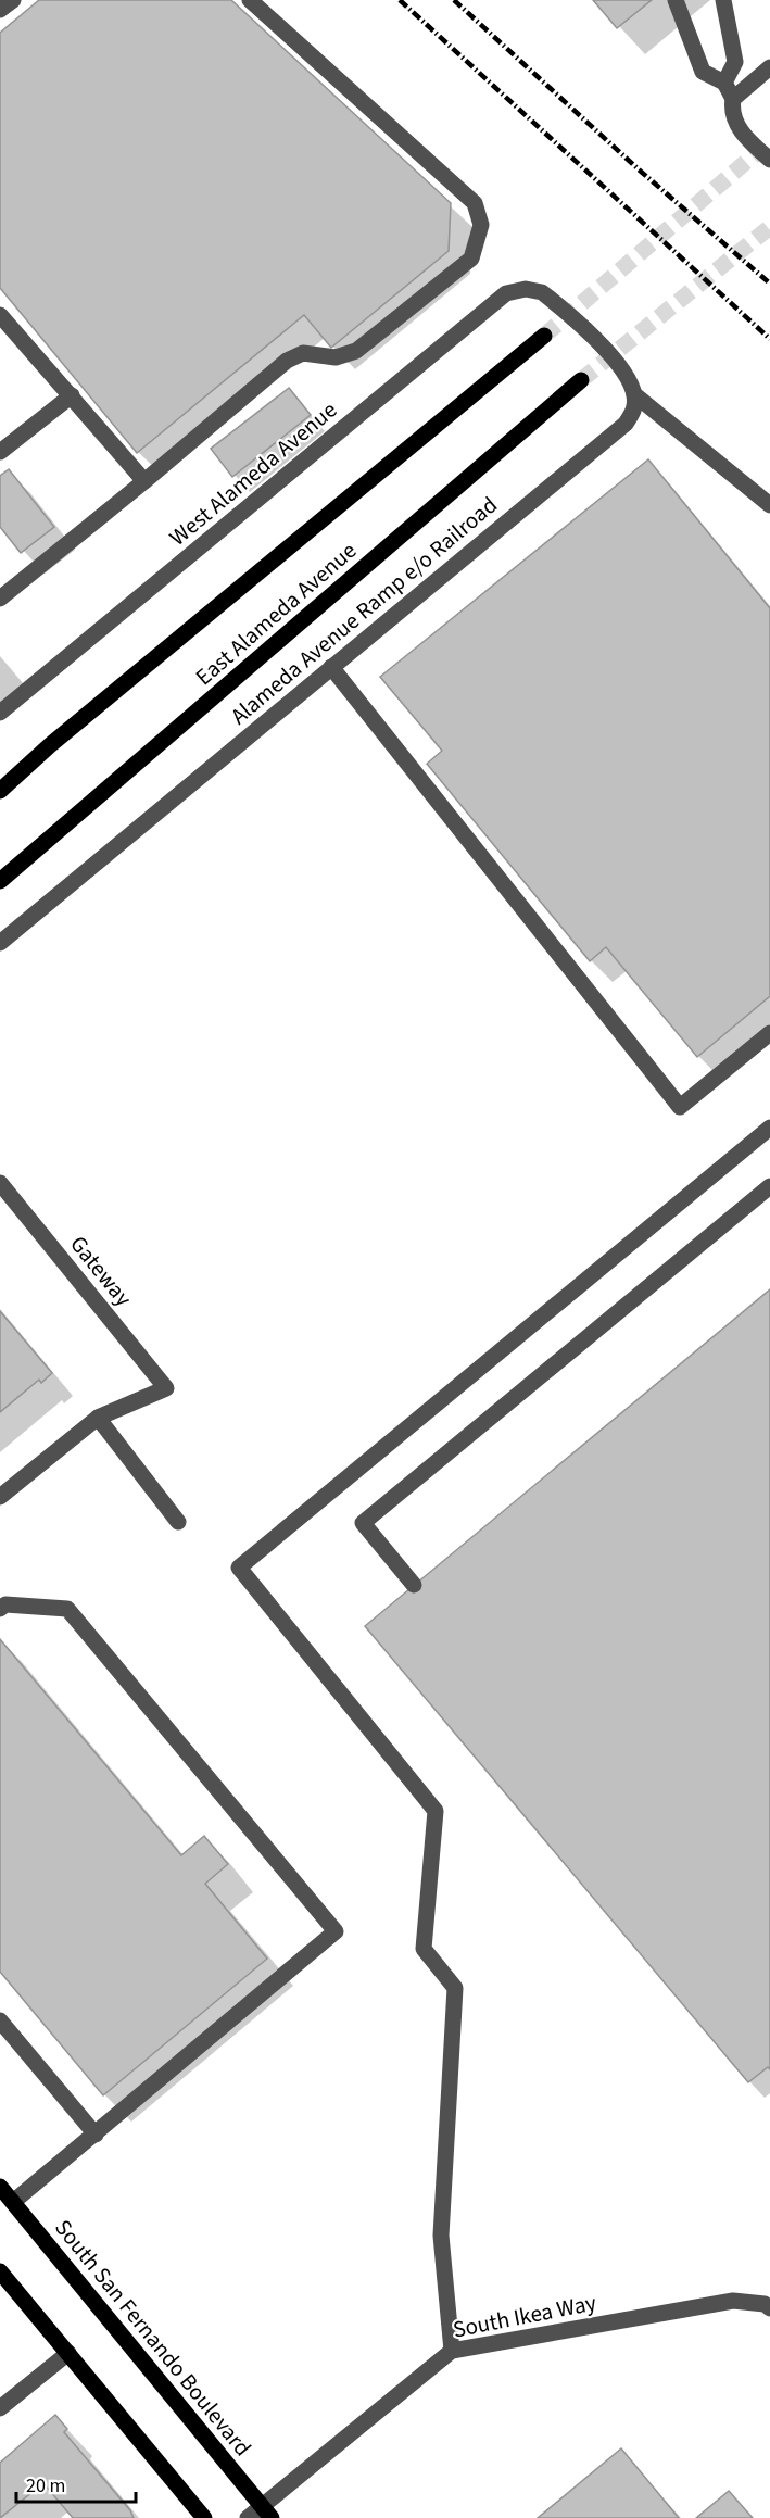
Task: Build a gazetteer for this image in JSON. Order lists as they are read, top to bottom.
{
  "streets": {
    "main road": ["East Alameda Avenue", "South San Fernando Boulevard"],
    "street": [
      "West Alameda Avenue",
      "Alameda Avenue Ramp e/o Railroad",
      "Gateway",
      "South Ikea Way"
    ]
  },
  "crossings": [
    ["West Alameda Avenue", "Alameda Avenue Ramp e/o Railroad"],
    ["South Ikea Way", "South San Fernando Boulevard"]
  ],
  "scale_bar": "20 m"
}
